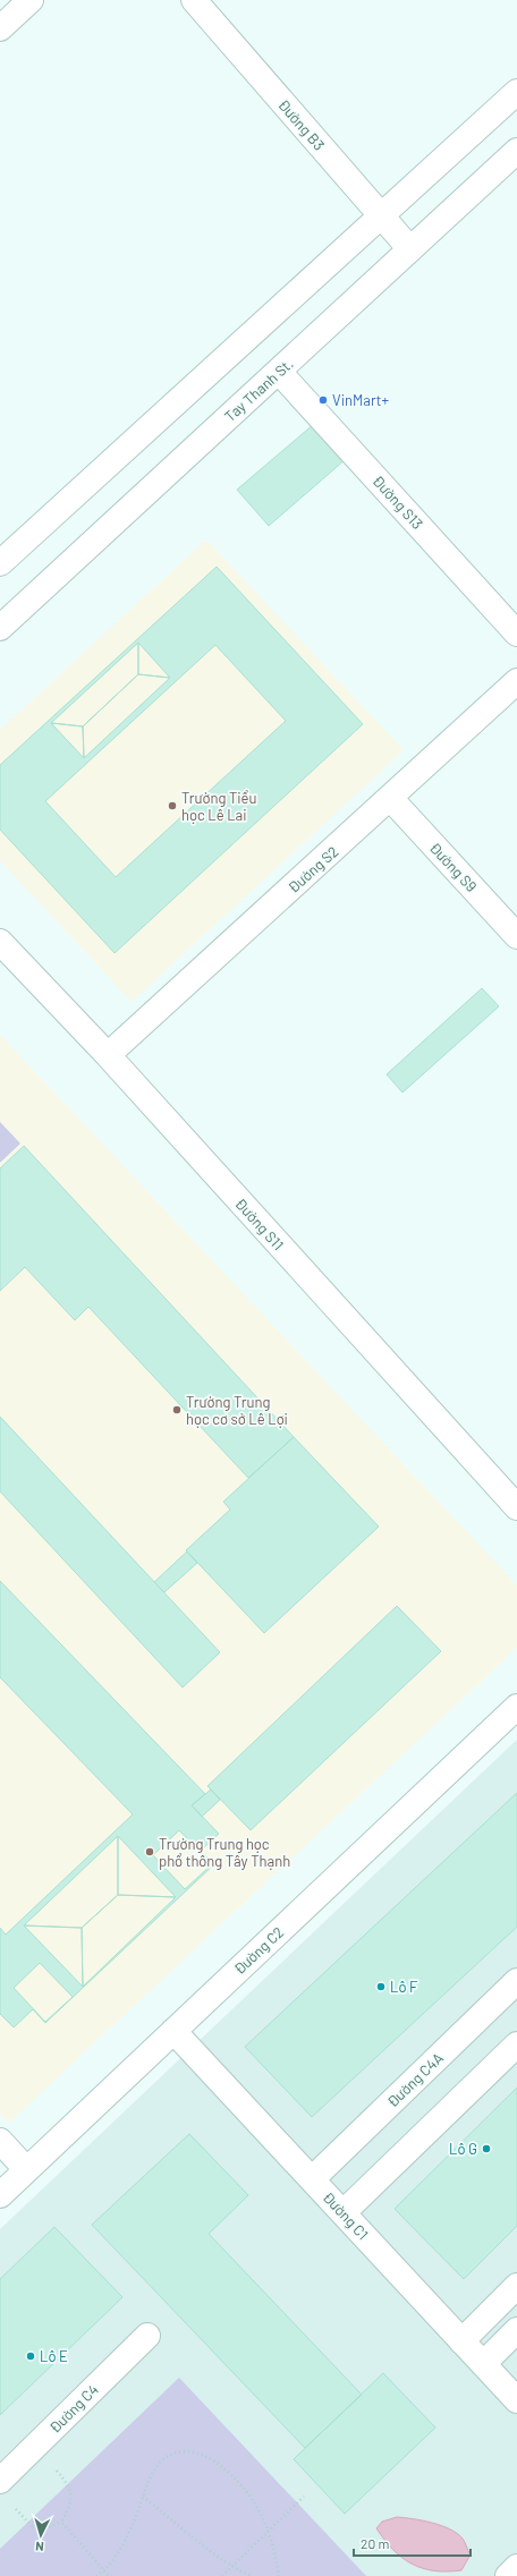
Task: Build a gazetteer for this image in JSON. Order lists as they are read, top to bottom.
{
  "streets": {
    "street": [
      "Đường B3",
      "Tay Thanh St.",
      "Đường S13",
      "Đường S9",
      "Đường S2",
      "Đường S11",
      "Đường C2",
      "Đường C4A",
      "Đường C1",
      "Đường C4"
    ]
  },
  "crossings": [
    ["Đường B3", "Tay Thanh St."],
    ["Tay Thanh St.", "Đường S13"],
    ["Đường S9", "Đường S2"],
    ["Đường S2", "Đường S11"],
    ["Đường C2", "Đường C1"],
    ["Đường C4A", "Đường C1"]
  ],
  "places": [
    "VinMart+",
    "Trường Tiểu học Lê Lai",
    "Trường Trung học cơ sở Lê Lợi",
    "Trường Trung học phổ thông Tây Thạnh",
    "Lô F",
    "Lô G",
    "Lô E"
  ],
  "scale_bar": "20 m",
  "north": "bottom"
}
